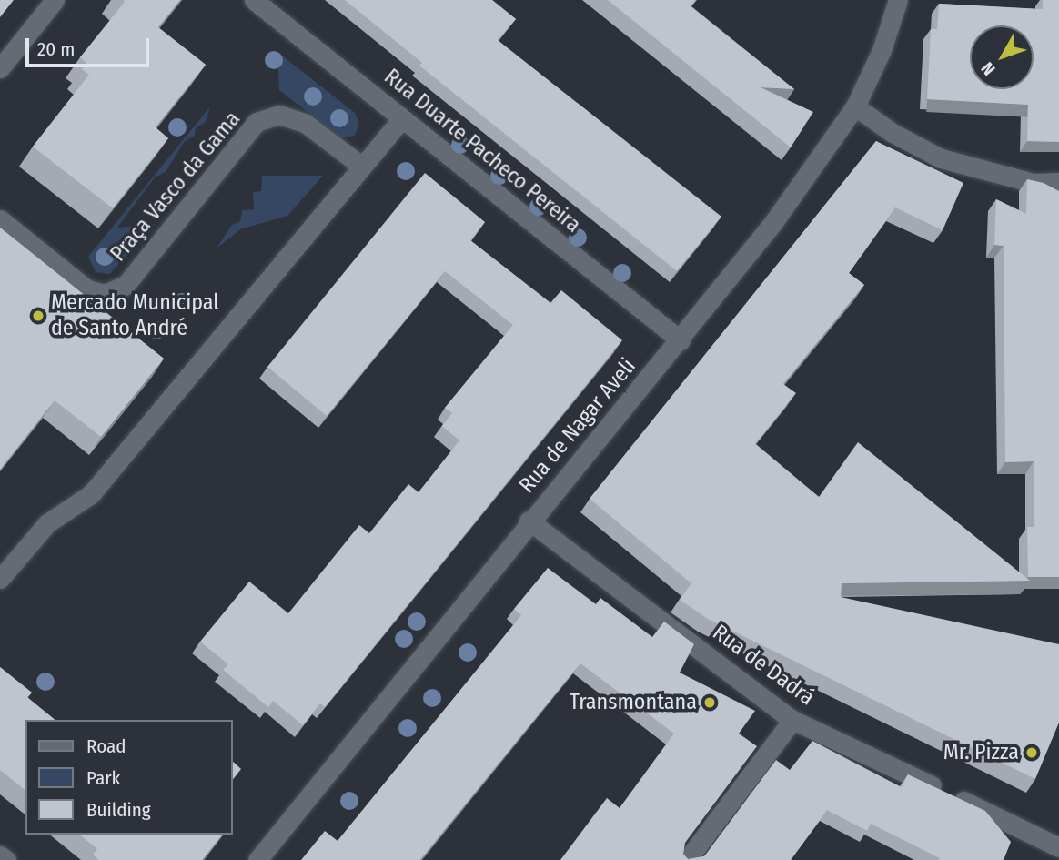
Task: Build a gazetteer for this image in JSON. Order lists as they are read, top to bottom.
{
  "streets": {
    "street": [
      "Rua Duarte Pacheco Pereira",
      "Praça Vasco da Gama",
      "Rua de Nagar Aveli",
      "Rua de Dadrá"
    ]
  },
  "crossings": [
    ["Rua Duarte Pacheco Pereira", "Rua de Nagar Aveli"],
    ["Rua de Nagar Aveli", "Rua de Dadrá"]
  ],
  "places": ["Mercado Municipal de Santo André", "Transmontana", "Mr. Pizza"],
  "legend": ["Road", "Park", "Building"],
  "scale_bar": "20 m",
  "north": "bottom left"
}
